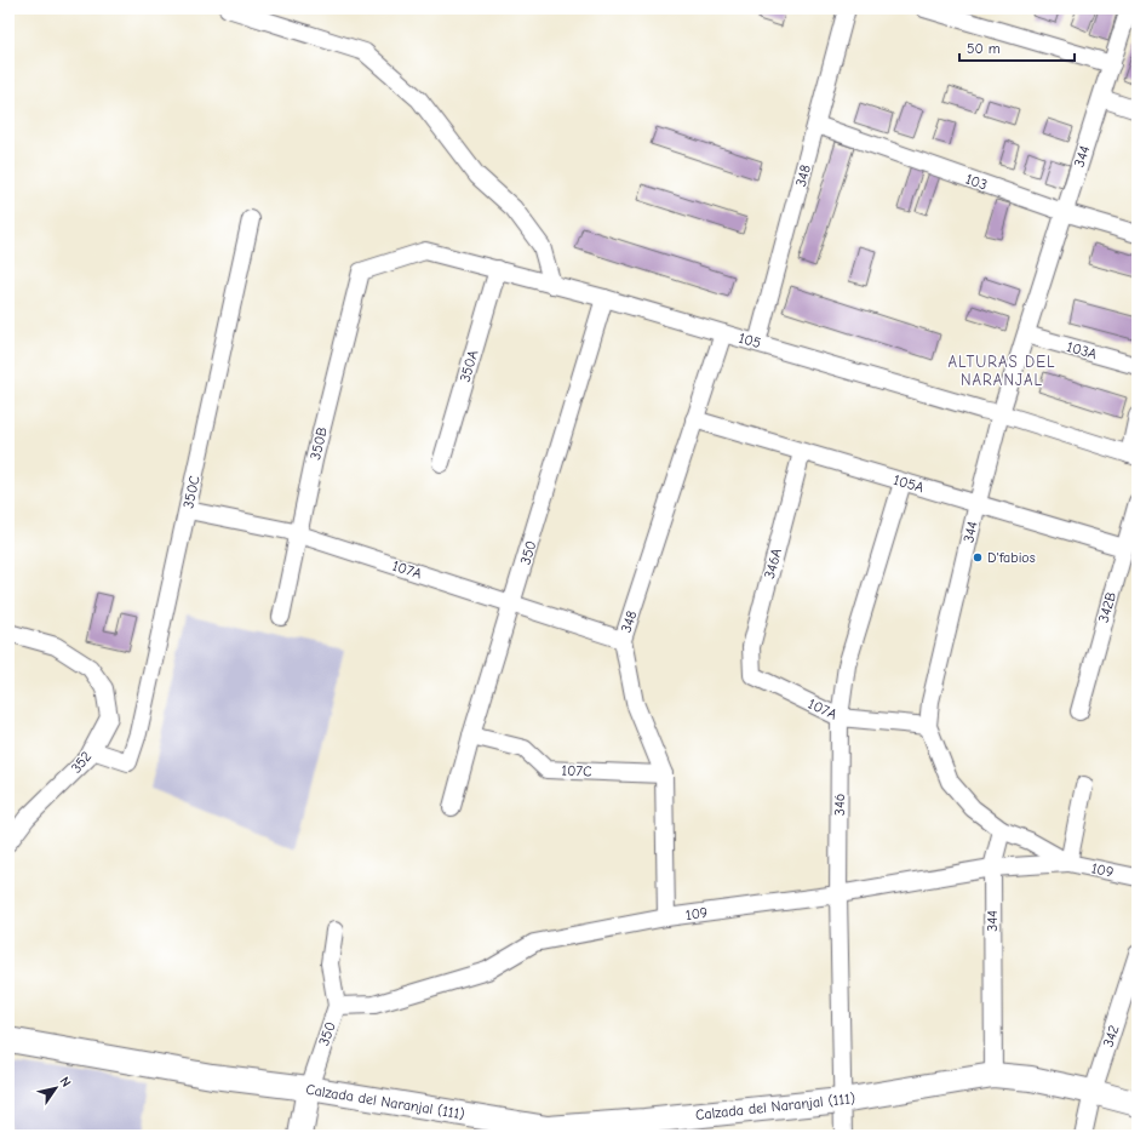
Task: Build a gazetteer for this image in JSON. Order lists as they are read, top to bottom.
{
  "streets": {
    "main road": ["350", "Calzada del Naranjal (111)"],
    "street": [
      "344",
      "348",
      "103",
      "105",
      "103A",
      "350A",
      "350B",
      "105A",
      "350C",
      "346A",
      "107A",
      "342B",
      "352",
      "107C",
      "346",
      "109",
      "342"
    ]
  },
  "crossings": [
    ["344", "103"],
    ["344", "105"],
    ["344", "103A"],
    ["344", "105A"],
    ["344", "107A"],
    ["344", "109"],
    ["344", "Calzada del Naranjal (111)"],
    ["348", "103"],
    ["348", "105"],
    ["348", "105A"],
    ["348", "107A"],
    ["348", "107C"],
    ["348", "109"],
    ["105", "350A"],
    ["105", "350B"],
    ["105", "350"],
    ["350B", "107A"],
    ["105A", "346A"],
    ["105A", "342B"],
    ["105A", "346"],
    ["350C", "107A"],
    ["350C", "352"],
    ["350", "107A"],
    ["350", "107C"],
    ["350", "109"],
    ["350", "Calzada del Naranjal (111)"],
    ["346A", "107A"],
    ["107A", "346"],
    ["346", "109"],
    ["346", "Calzada del Naranjal (111)"],
    ["342", "Calzada del Naranjal (111)"]
  ],
  "districts": ["ALTURAS DEL NARANJAL"],
  "places": ["D'fabios"],
  "scale_bar": "50 m",
  "north": "top right"
}
